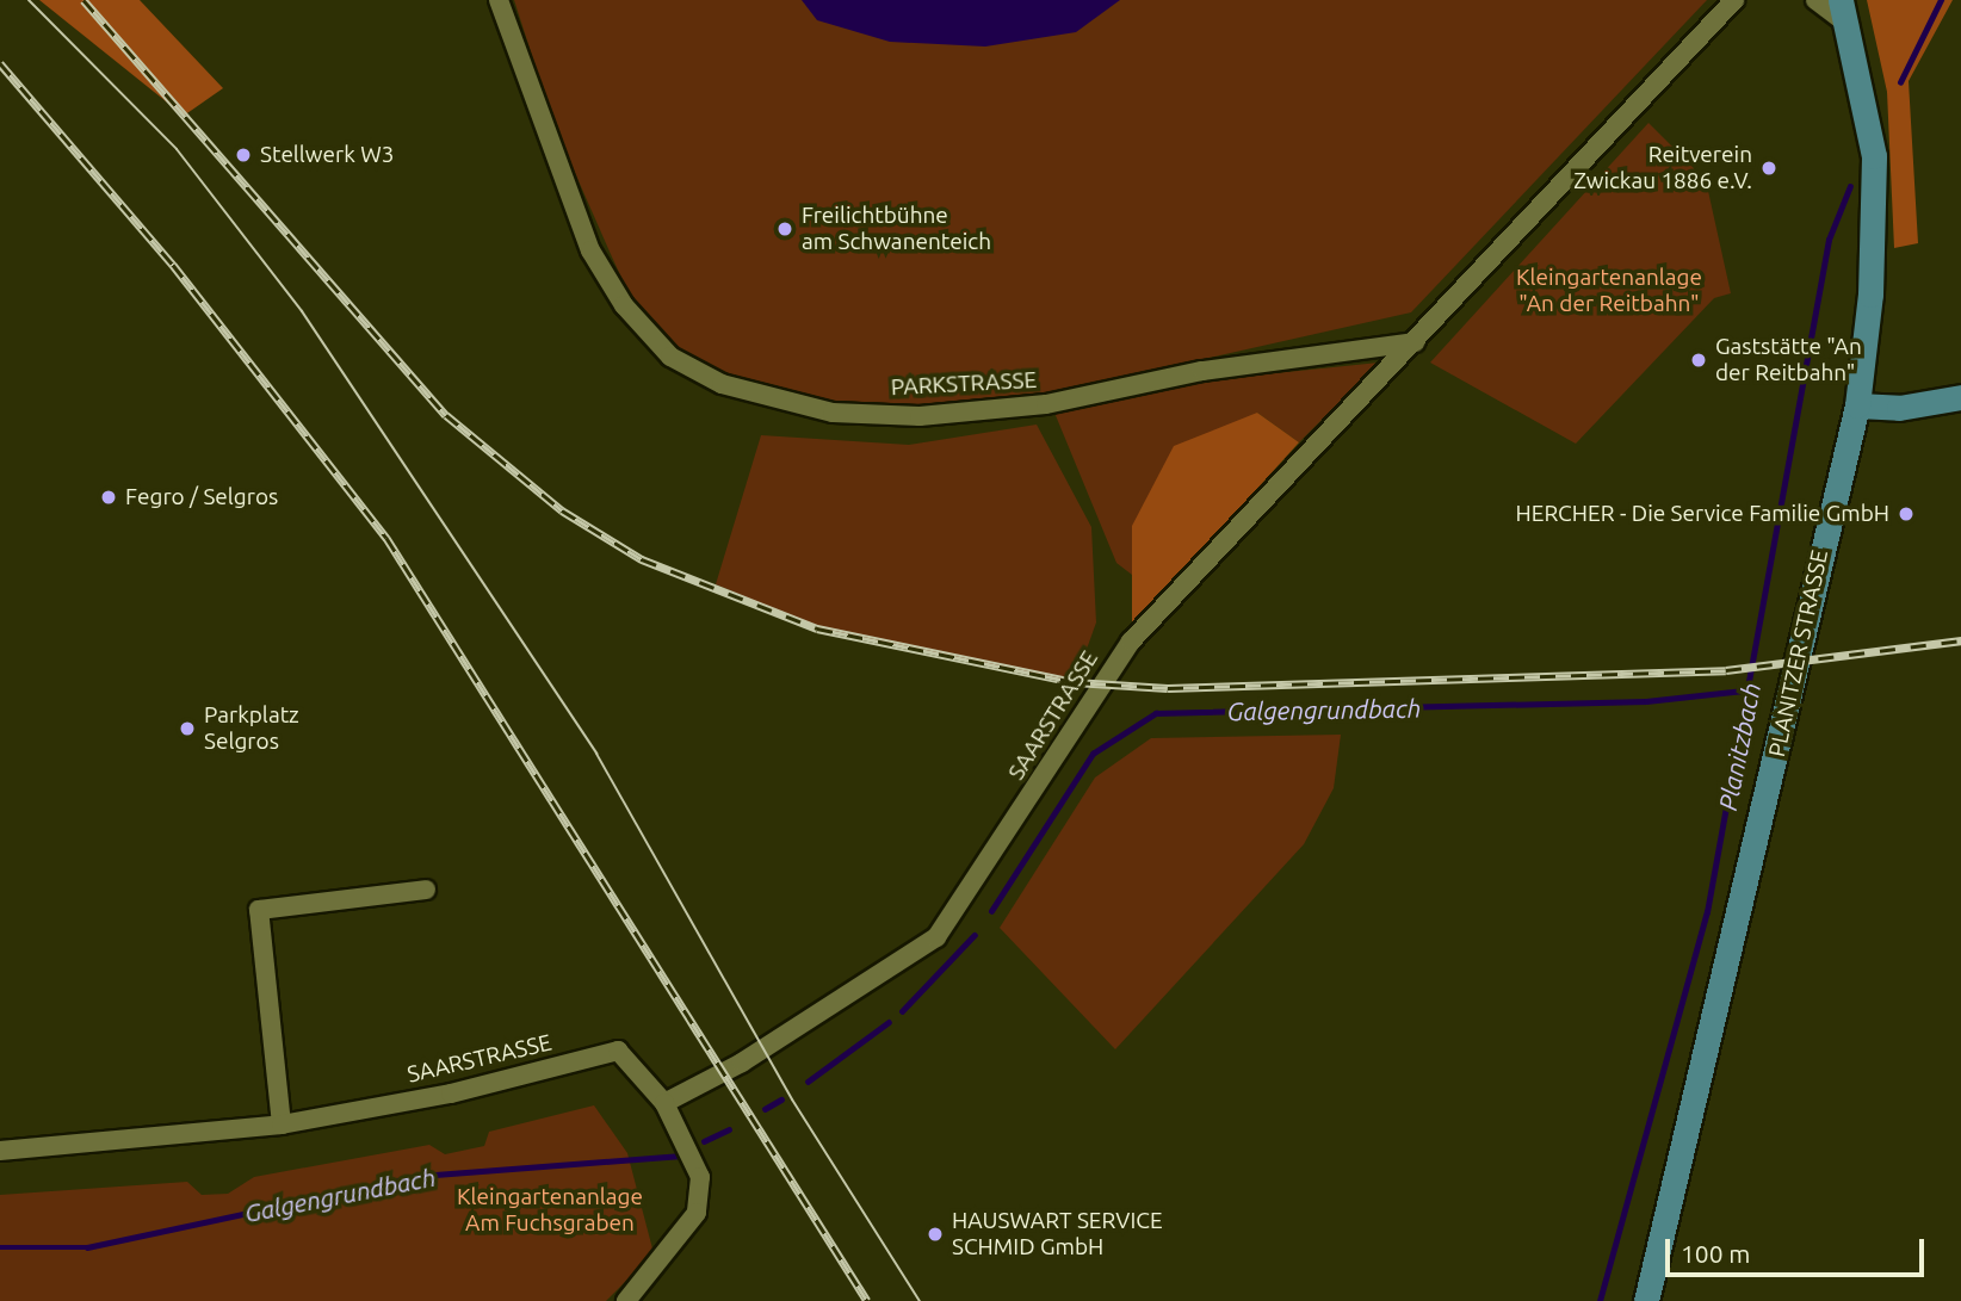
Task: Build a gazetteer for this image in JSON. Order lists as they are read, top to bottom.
{
  "streets": {
    "main road": ["PLANITZER STRASSE"],
    "street": ["PARKSTRASSE", "SAARSTRASSE"]
  },
  "crossings": [
    ["PARKSTRASSE", "SAARSTRASSE"]
  ],
  "water": ["Galgengrundbach", "Planitzbach"],
  "parks": ["Kleingartenanlage \"An der Reitbahn\"", "Kleingartenanlage Am Fuchsgraben"],
  "places": [
    "Stellwerk W3",
    "Reitverein Zwickau 1886 e.V.",
    "Freilichtbühne am Schwanenteich",
    "Gaststätte \"An der Reitbahn\"",
    "Fegro / Selgros",
    "HERCHER - Die Service Familie GmbH",
    "Parkplatz Selgros",
    "HAUSWART SERVICE SCHMID GmbH"
  ],
  "scale_bar": "100 m"
}
